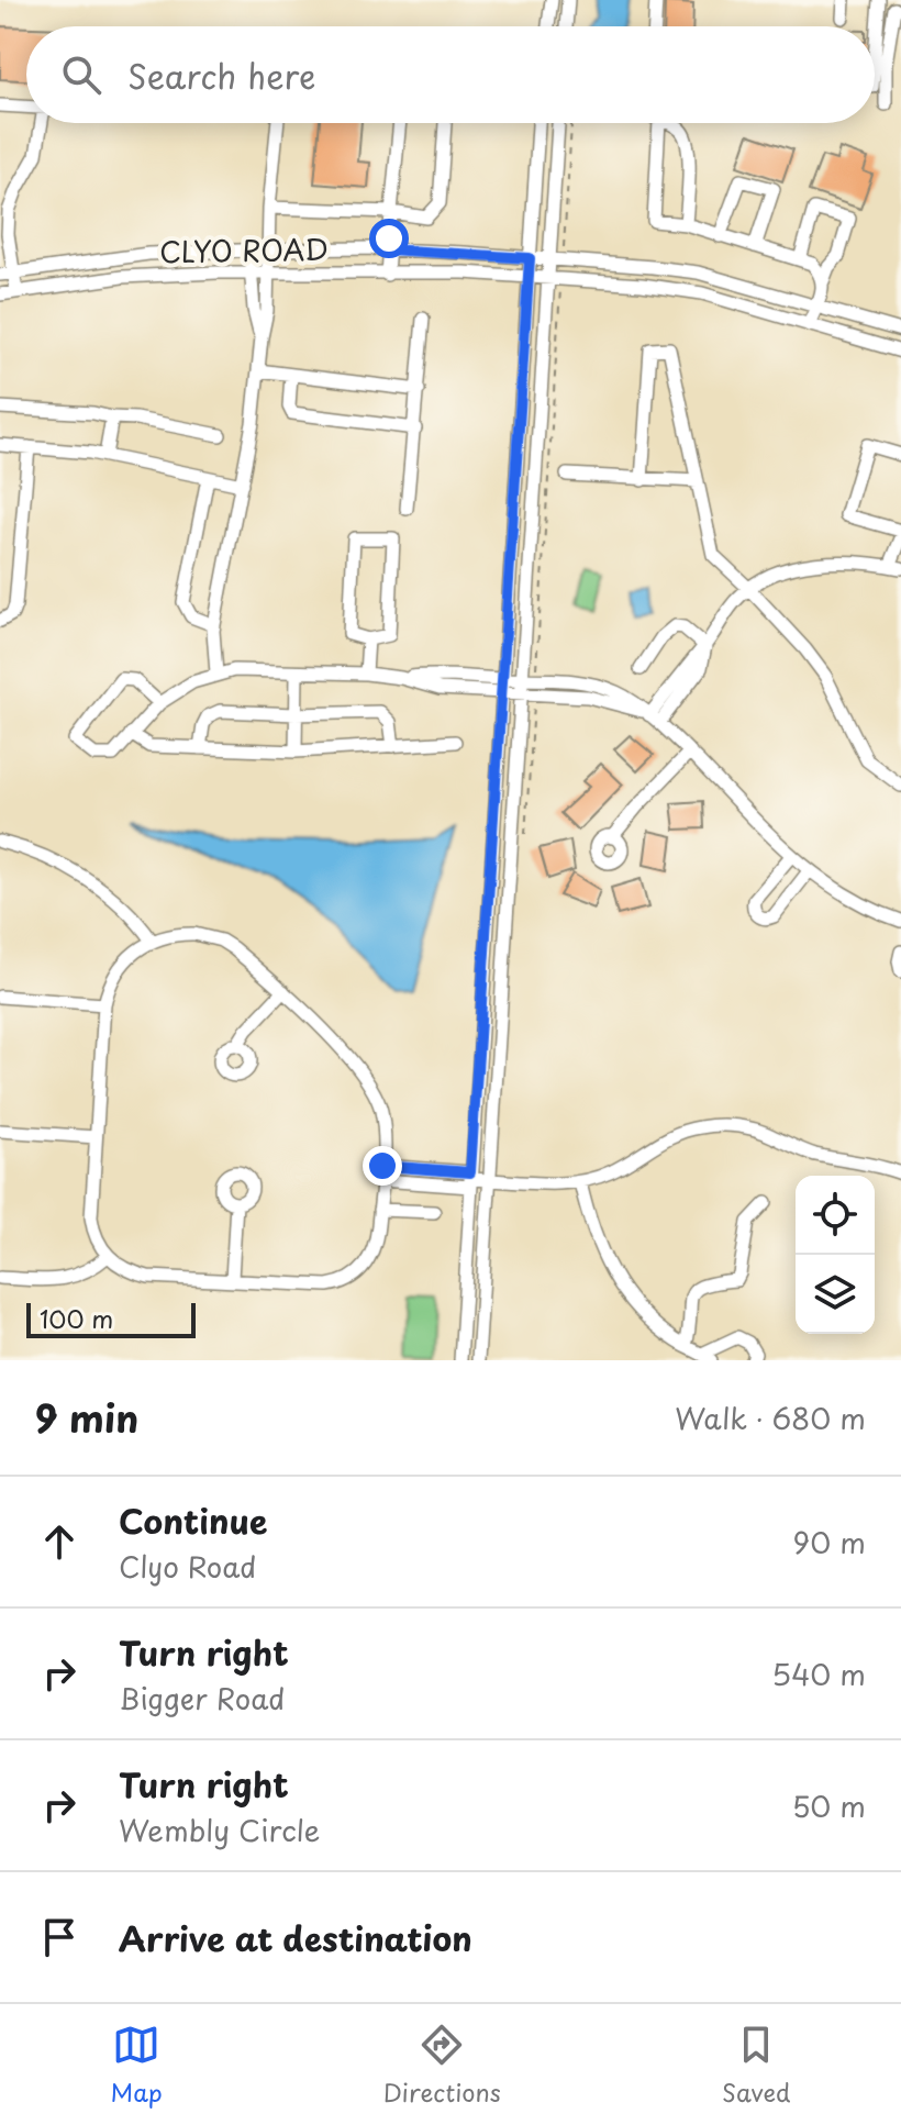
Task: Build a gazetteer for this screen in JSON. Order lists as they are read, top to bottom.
{
  "streets": {
    "street": ["CLYO ROAD"]
  },
  "scale_bar": "100 m",
  "page": {
    "search": "Search here",
    "scale": "100 m",
    "heading": ["9 min", "Walk · 680 m"],
    "list": [
      ["Continue", "Clyo Road", "90 m"],
      ["Turn right", "Bigger Road", "540 m"],
      ["Turn right", "Wembly Circle", "50 m"],
      "Arrive at destination"
    ],
    "nav": ["Map", "Directions", "Saved"]
  }
}
